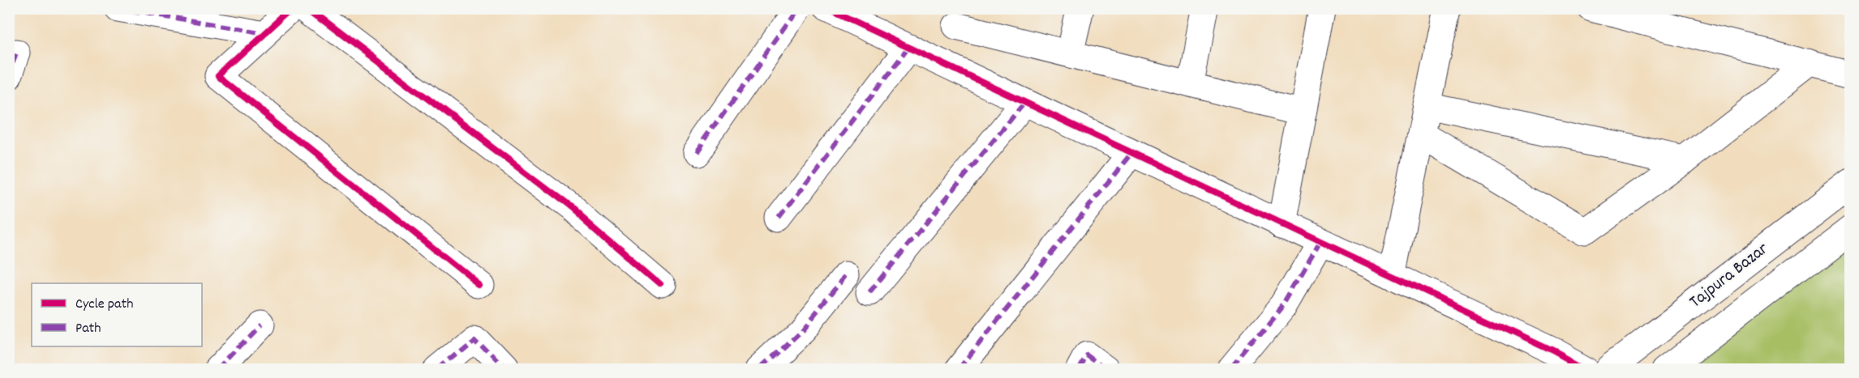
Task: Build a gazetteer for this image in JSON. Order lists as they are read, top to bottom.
{
  "streets": {
    "street": ["Tajpura Bazar"]
  },
  "legend": ["Cycle path", "Path"]
}
